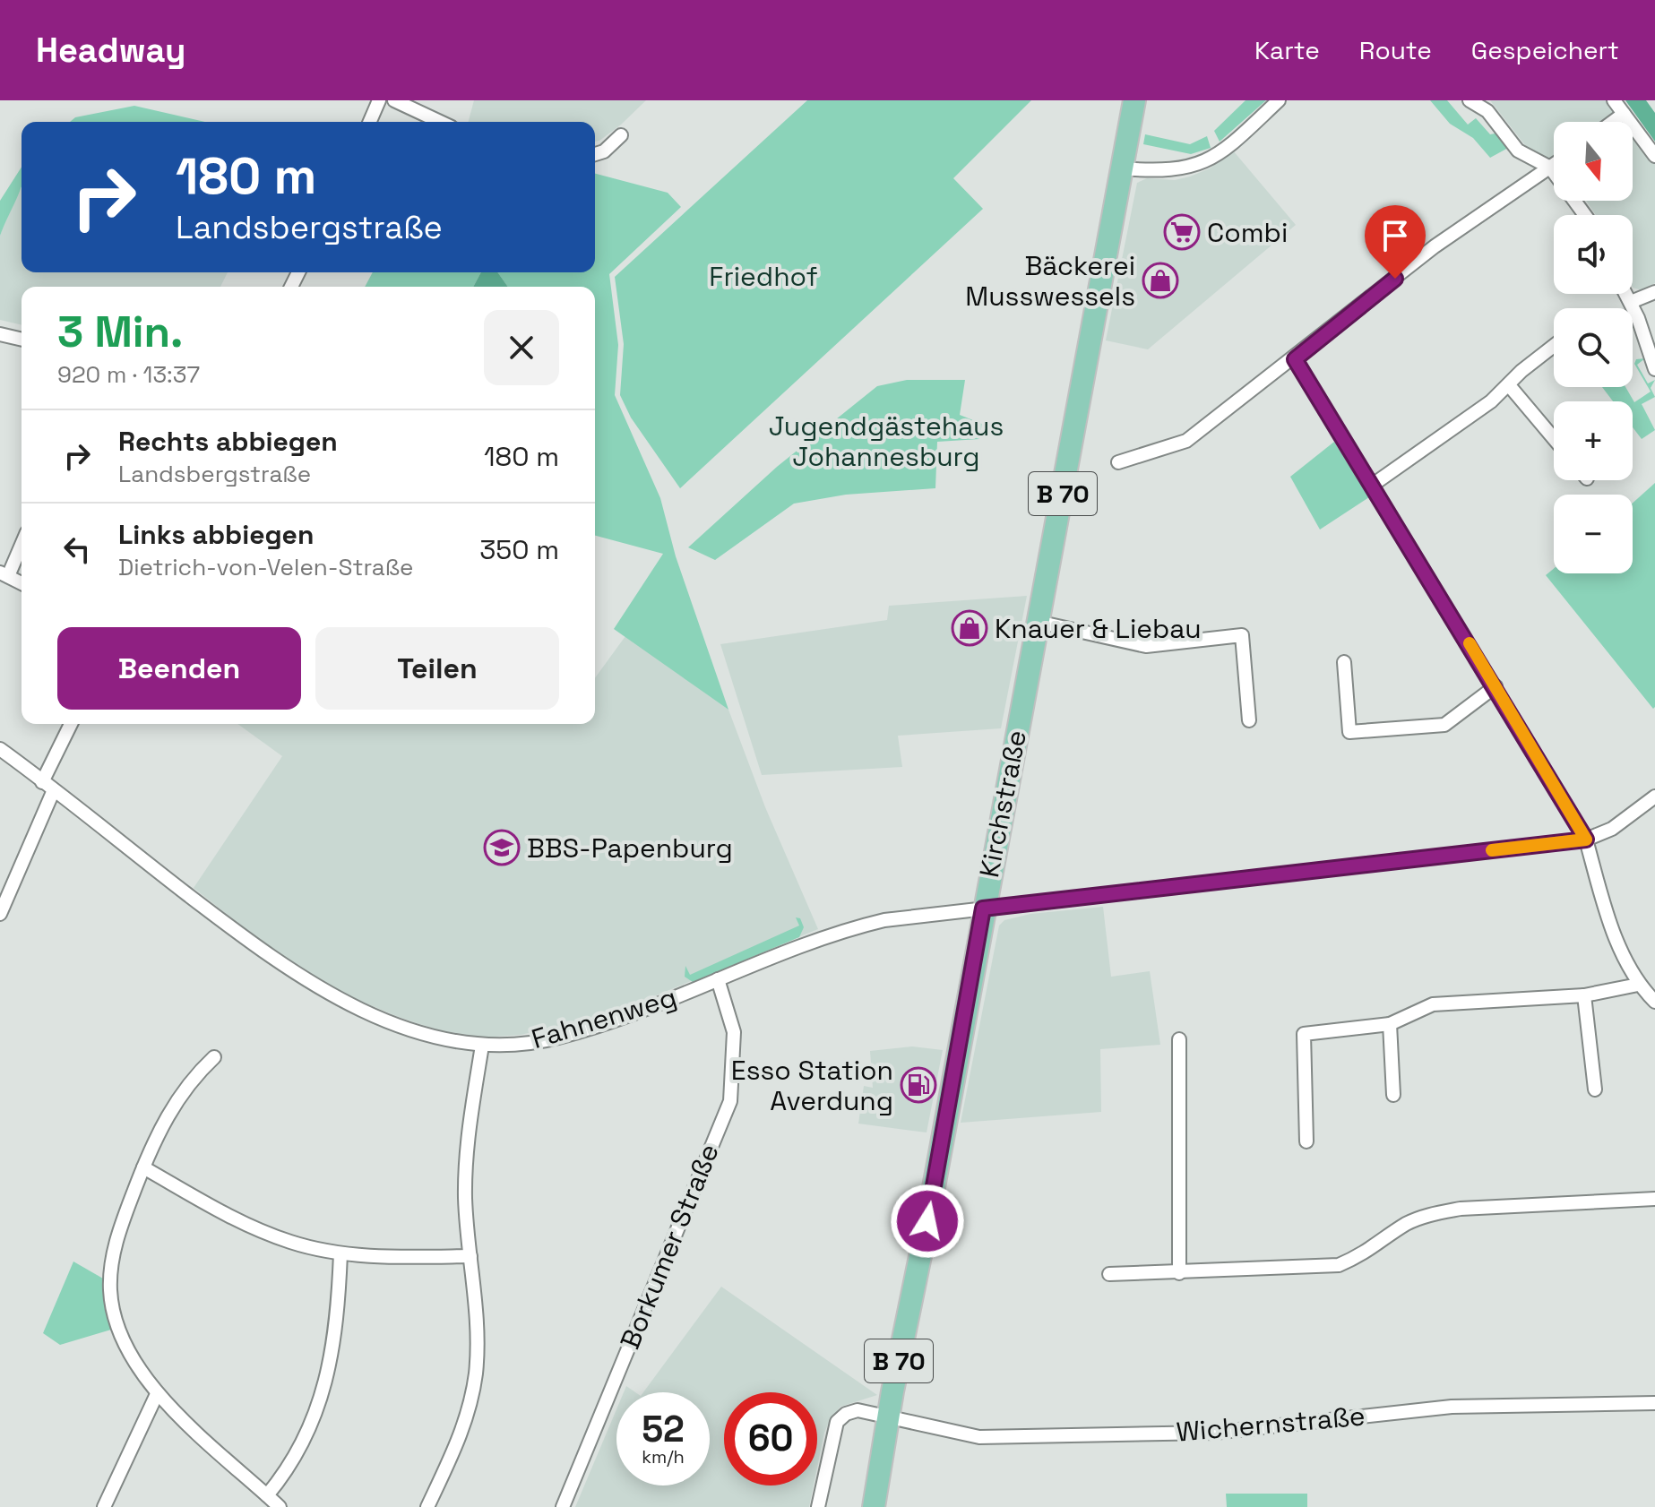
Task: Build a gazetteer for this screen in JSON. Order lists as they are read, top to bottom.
{
  "streets": {
    "main road": ["B 70", "Kirchstraße"],
    "street": ["Fahnenweg", "Borkumer Straße", "Wichernstraße"]
  },
  "crossings": [
    ["Kirchstraße", "Fahnenweg"],
    ["Kirchstraße", "Wichernstraße"],
    ["Fahnenweg", "Borkumer Straße"]
  ],
  "parks": ["Friedhof", "Jugendgästehaus Johannesburg"],
  "places": {
    "supermarket": ["Combi"],
    "shop": ["Bäckerei Musswessels", "Knauer & Liebau"],
    "school or university": ["BBS-Papenburg"],
    "fuel station": ["Esso Station Averdung"]
  },
  "north": "bottom",
  "page": {
    "header": "Headway",
    "nav": ["Karte", "Route", "Gespeichert"],
    "map_buttons": ["+", "−"],
    "turn": ["180 m", "Landsbergstraße"],
    "heading": ["3 Min.", "920 m · 13:37"],
    "list": [
      {
        "name": "Rechts abbiegen",
        "note": "Landsbergstraße",
        "value": "180 m"
      },
      {
        "name": "Links abbiegen",
        "note": "Dietrich-von-Velen-Straße",
        "value": "350 m"
      }
    ],
    "buttons": ["Beenden", "Teilen"],
    "speed": "52 km/h",
    "limit": "60"
  }
}
